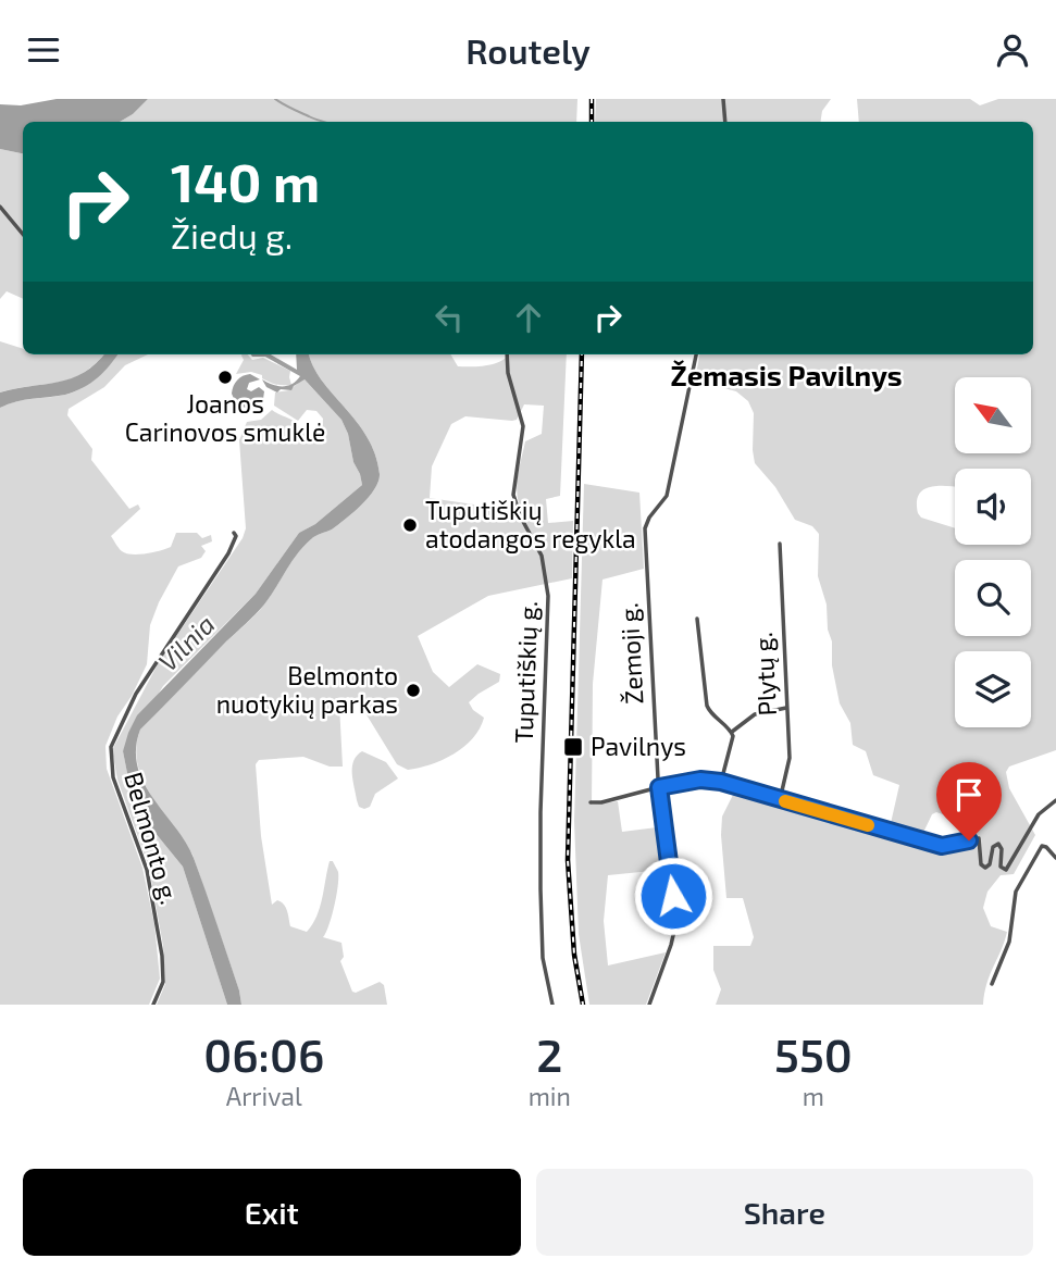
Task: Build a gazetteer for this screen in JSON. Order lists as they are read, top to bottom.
{
  "streets": {
    "street": [
      "Žemoji g.",
      "Tuputiškių g.",
      "Plytų g.",
      "Belmonto g."
    ]
  },
  "districts": ["Žemasis Pavilnys"],
  "water": ["Vilnia"],
  "places": {
    "other": ["Joanos Carinovos smuklė", "Tuputiškių atodangos regykla", "Belmonto nuotykių parkas"],
    "transit": ["Pavilnys"]
  },
  "north": "top left",
  "page": {
    "header": "Routely",
    "turn": ["140 m", "Žiedų g."],
    "eta": [
      "06:06",
      "Arrival",
      "2",
      "min",
      "550",
      "m"
    ],
    "buttons": ["Exit", "Share"]
  }
}
